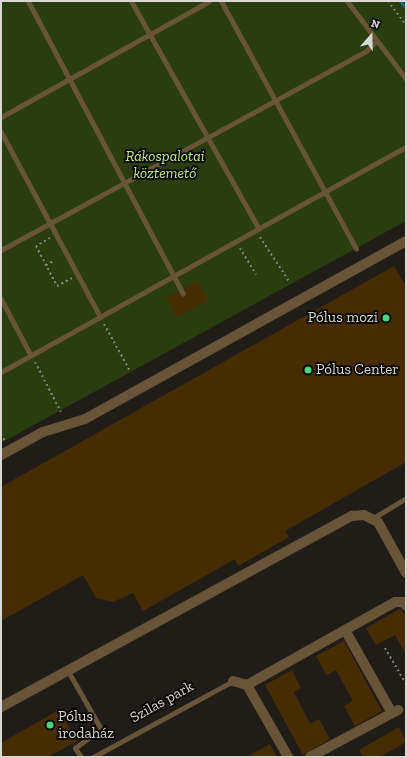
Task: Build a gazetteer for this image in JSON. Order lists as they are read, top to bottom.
{
  "streets": {
    "street": ["Szilas park"]
  },
  "parks": ["Rákospalotai köztemető"],
  "places": ["Pólus mozi", "Pólus Center", "Pólus irodaház"],
  "north": "top"
}
